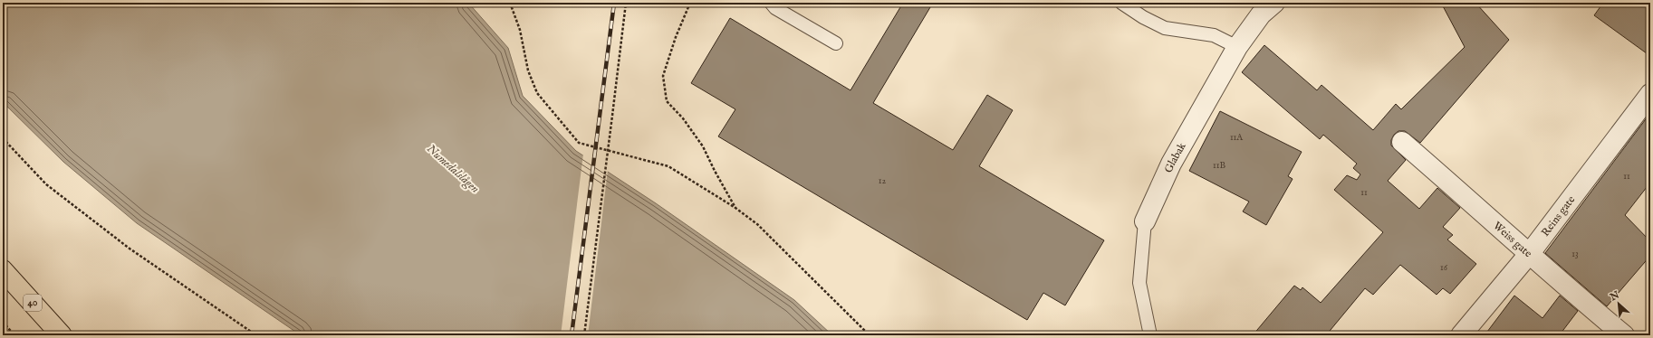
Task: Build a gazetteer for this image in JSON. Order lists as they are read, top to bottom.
{
  "streets": {
    "main road": ["40"],
    "street": ["Glabak", "Reins gate", "Weiss gate"]
  },
  "crossings": [
    ["Reins gate", "Weiss gate"]
  ],
  "water": ["Numedalslågen"],
  "house_numbers": [
    "11A",
    "11B",
    "11",
    "12",
    "11",
    "13",
    "16"
  ],
  "north": "top left"
}
